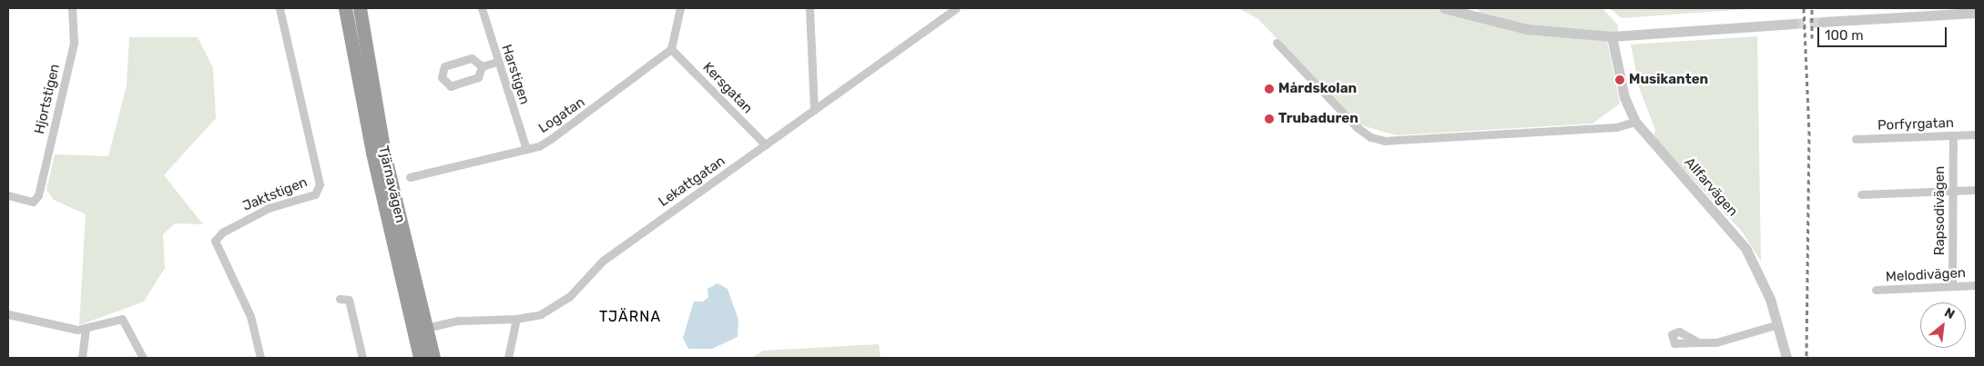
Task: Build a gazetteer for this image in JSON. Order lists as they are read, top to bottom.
{
  "streets": {
    "highway": ["Tjärnavägen"],
    "street": [
      "Harstigen",
      "Kersgatan",
      "Hjortstigen",
      "Logatan",
      "Porfyrgatan",
      "Lekattgatan",
      "Allfarvägen",
      "Jaktstigen",
      "Rapsodivägen",
      "Melodivägen"
    ]
  },
  "crossings": [
    ["Harstigen", "Logatan"],
    ["Kersgatan", "Logatan"],
    ["Kersgatan", "Lekattgatan"],
    ["Porfyrgatan", "Rapsodivägen"],
    ["Lekattgatan", "Tjärnavägen"],
    ["Rapsodivägen", "Melodivägen"]
  ],
  "districts": ["TJÄRNA"],
  "places": ["Musikanten", "Mårdskolan", "Trubaduren"],
  "scale_bar": "100 m",
  "north": "top right"
}
